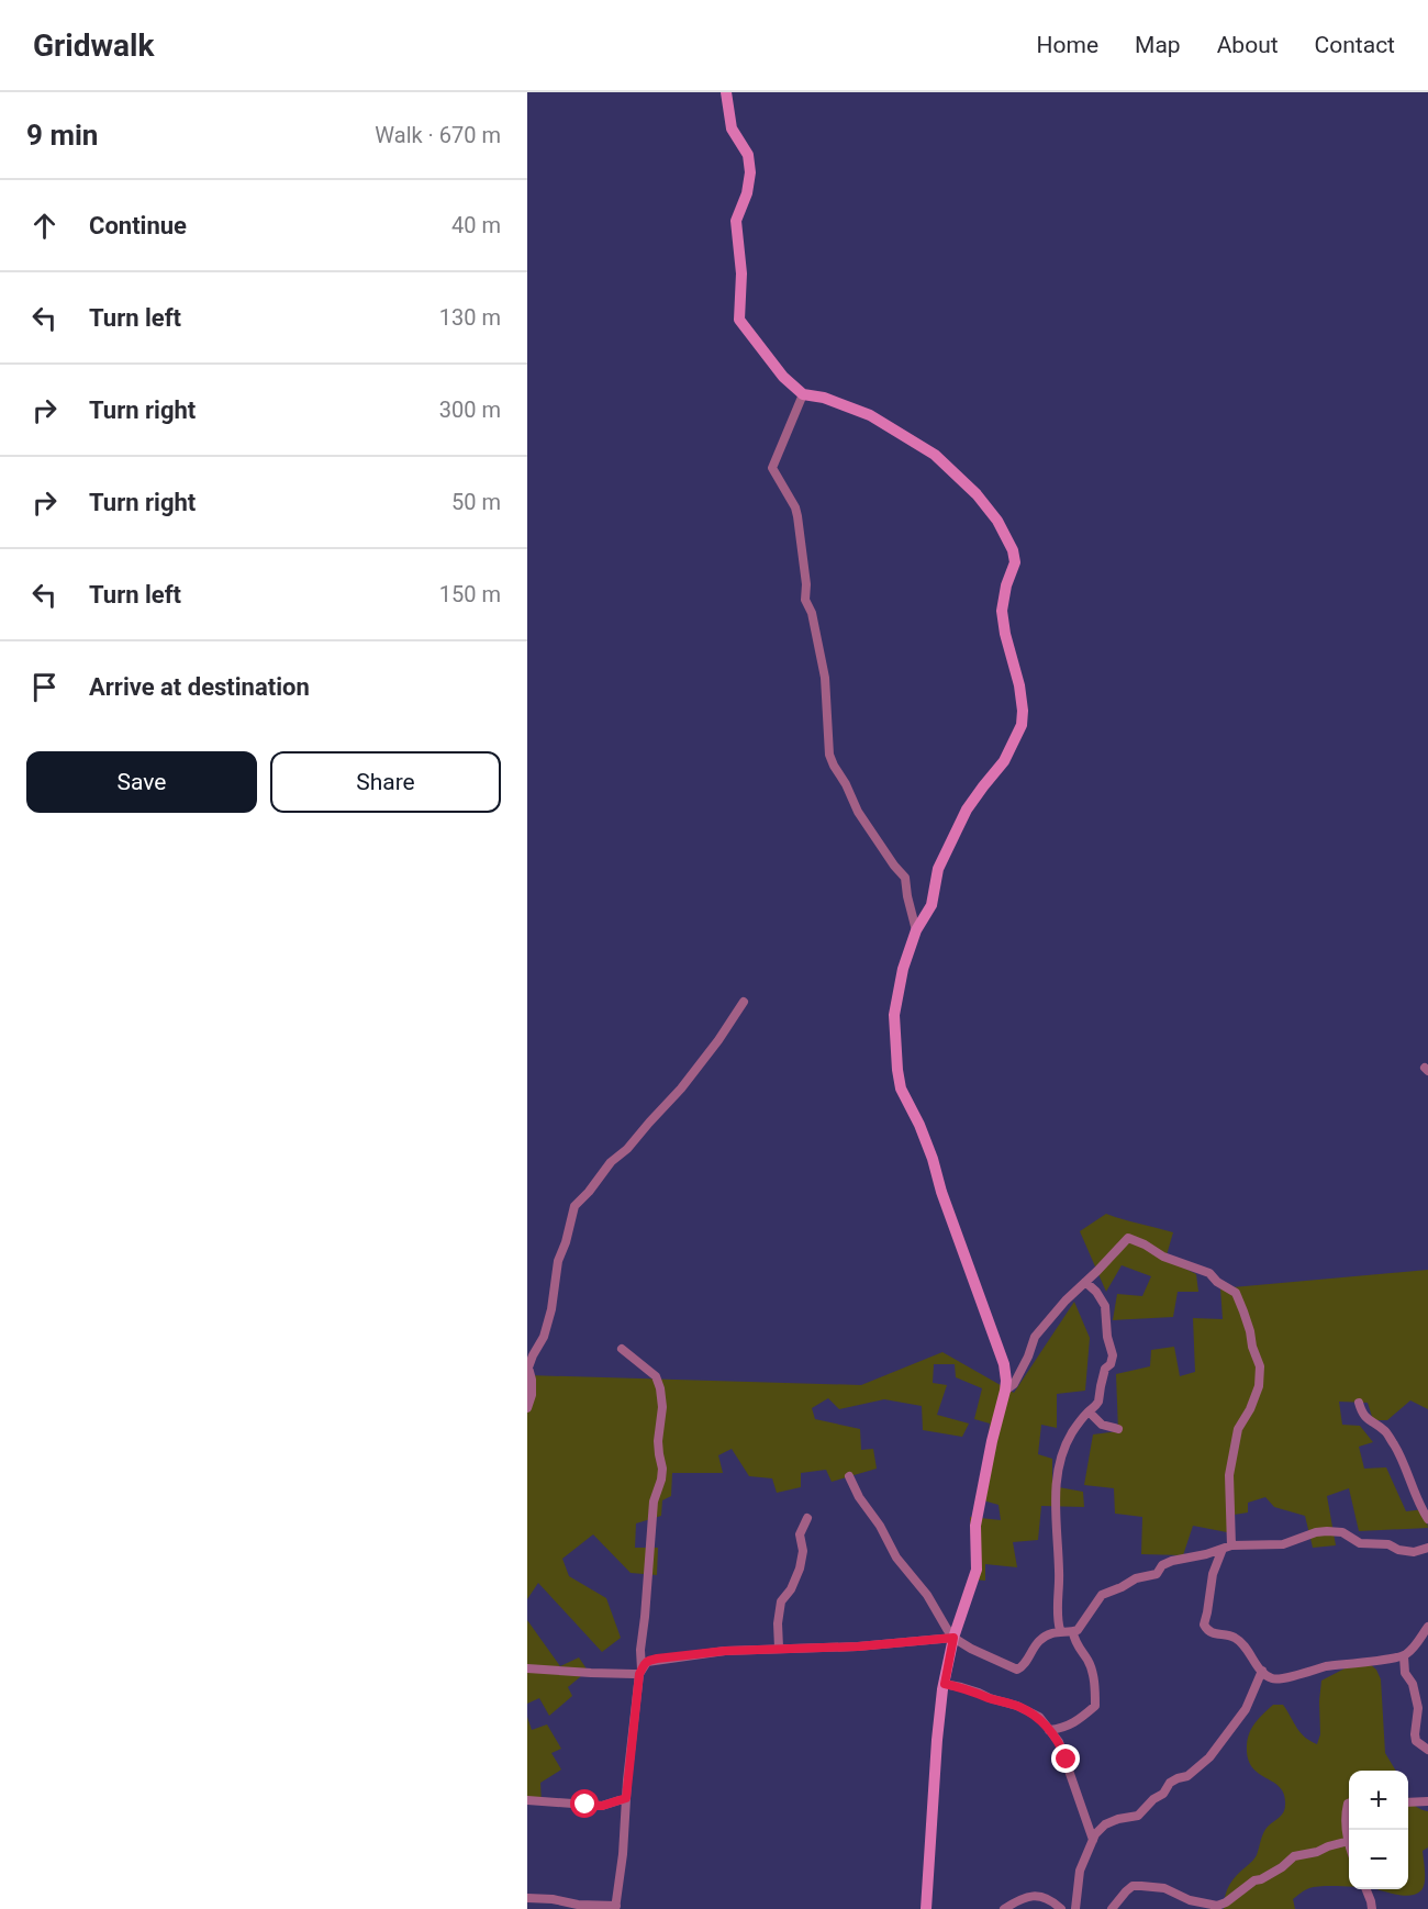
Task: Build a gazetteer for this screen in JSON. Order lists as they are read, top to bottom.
{
  "page": {
    "header": "Gridwalk",
    "nav": [
      "Home",
      "Map",
      "About",
      "Contact"
    ],
    "heading": ["9 min", "Walk · 670 m"],
    "list": [
      ["Continue", "40 m"],
      ["Turn left", "130 m"],
      ["Turn right", "300 m"],
      ["Turn right", "50 m"],
      ["Turn left", "150 m"],
      "Arrive at destination"
    ],
    "buttons": ["Save", "Share"],
    "map_buttons": ["+", "−"]
  }
}
